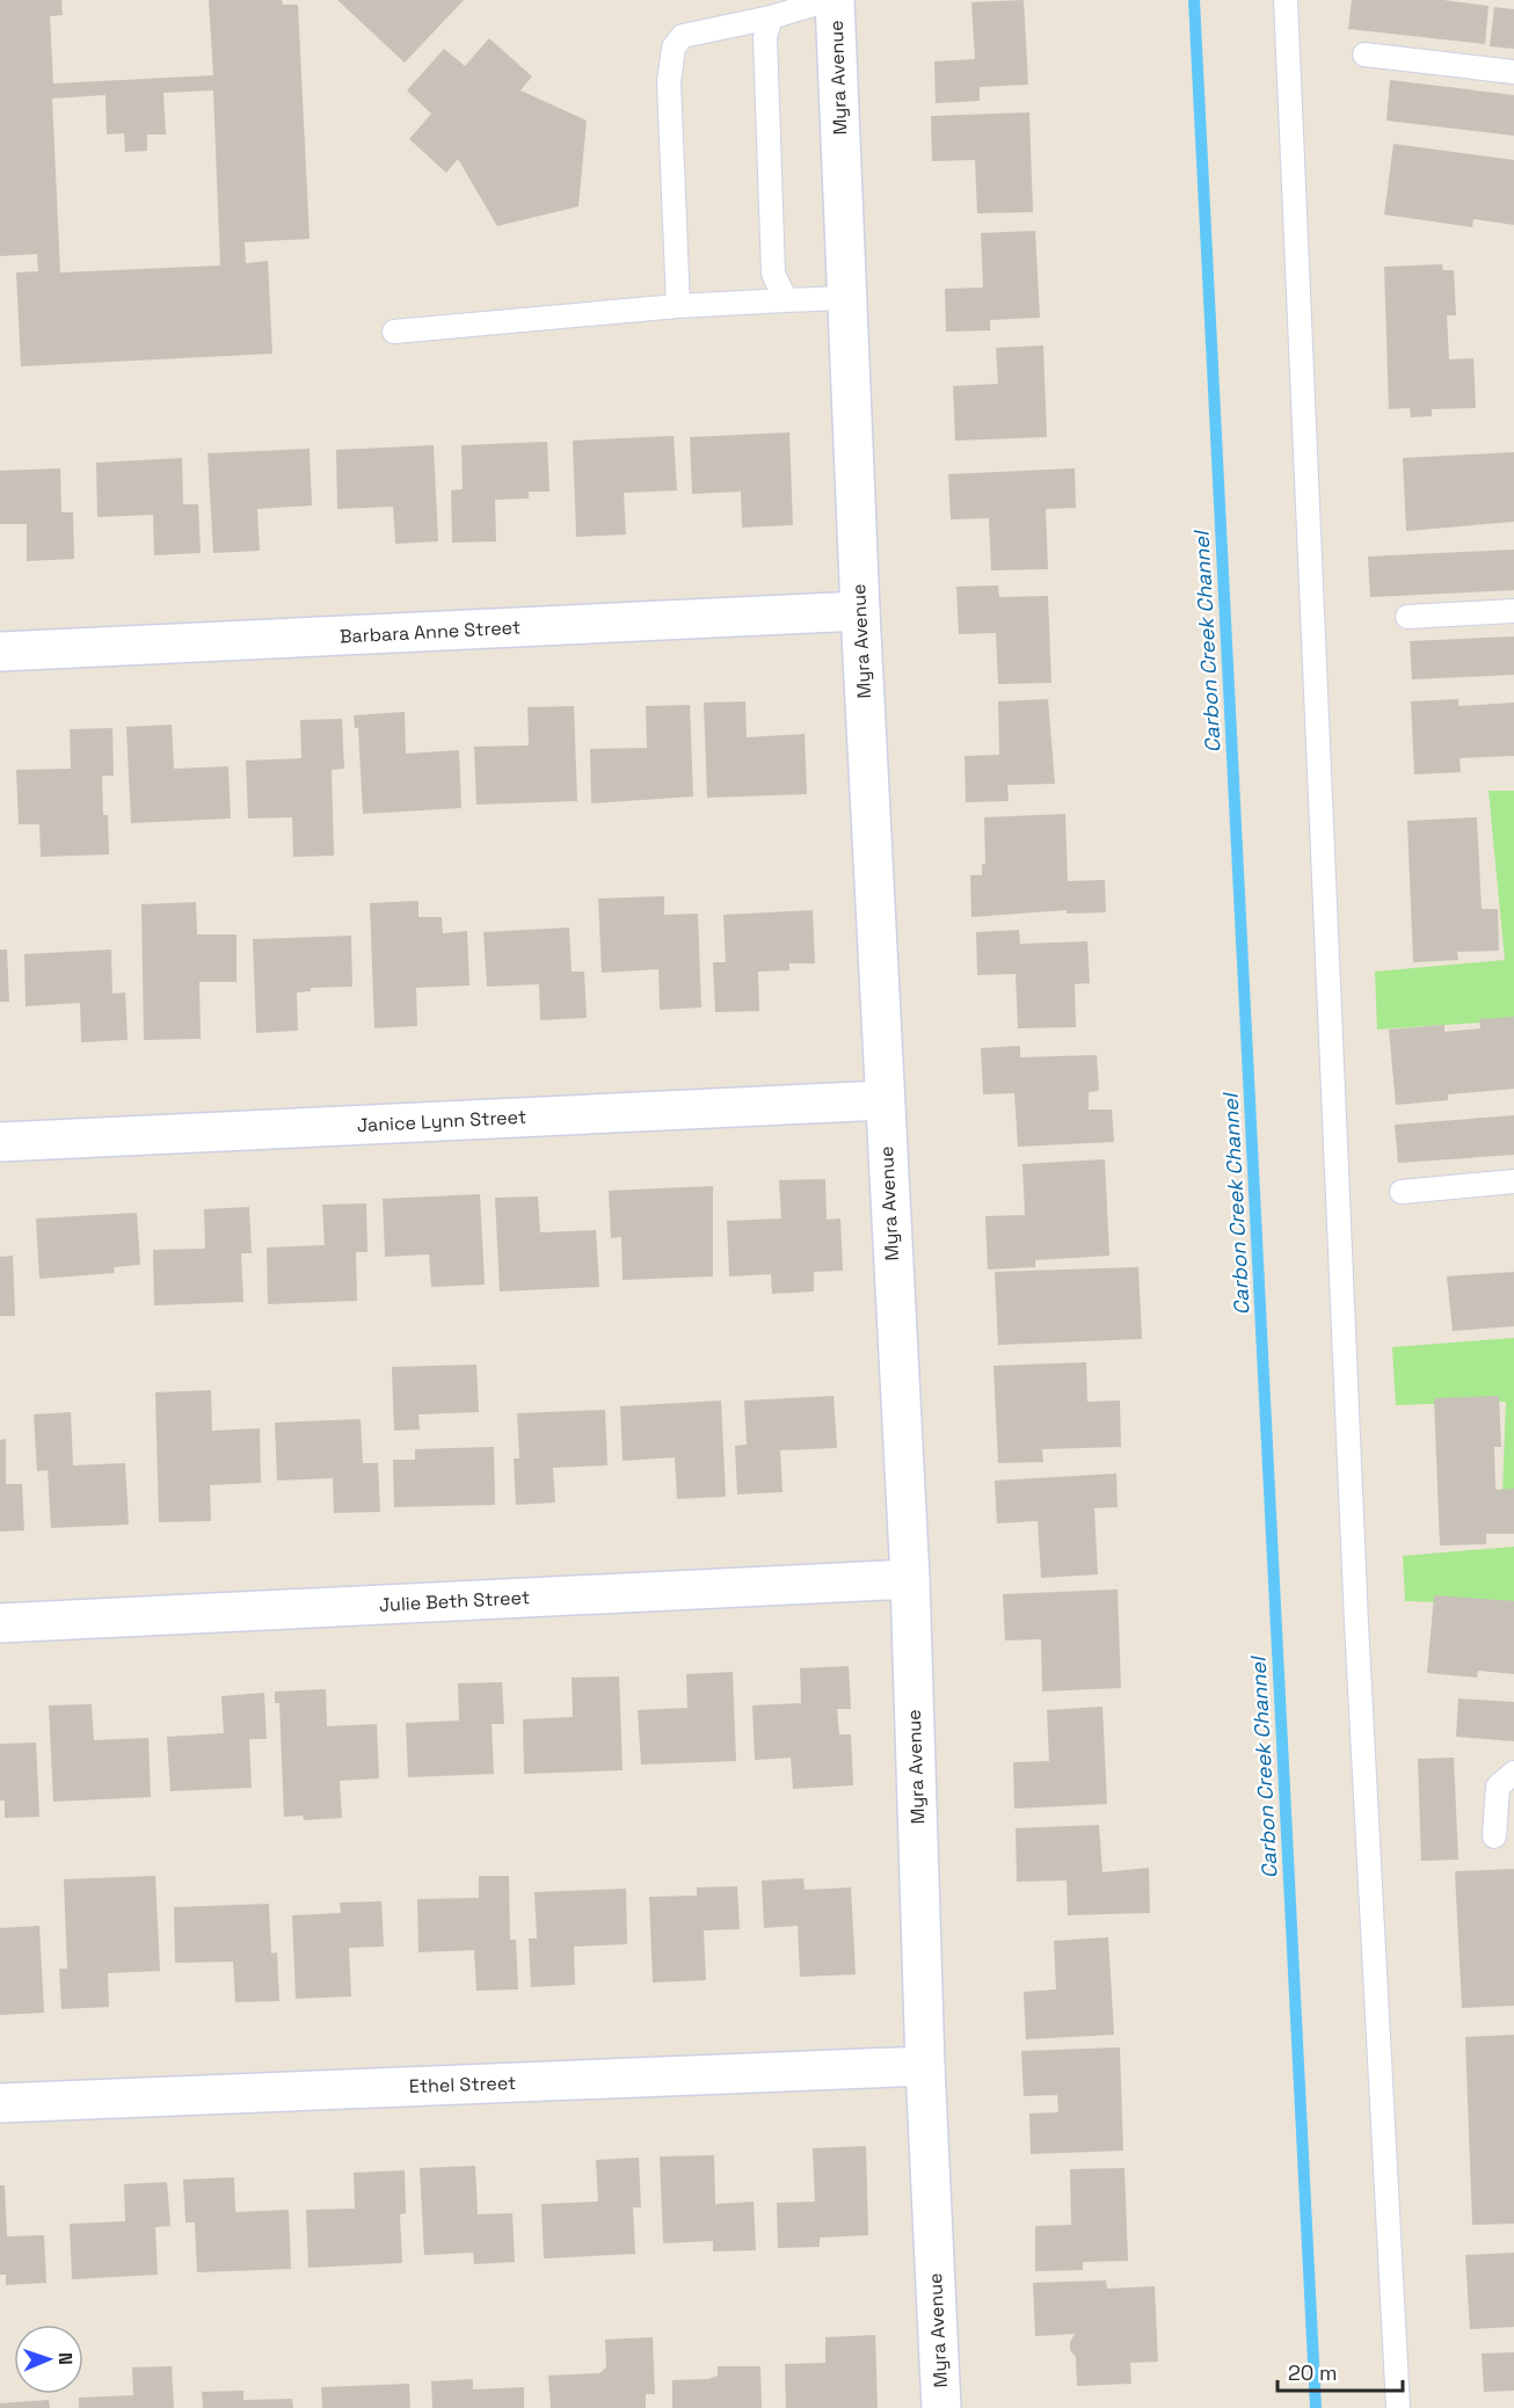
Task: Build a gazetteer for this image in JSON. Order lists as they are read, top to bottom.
{
  "streets": {
    "street": [
      "Myra Avenue",
      "Barbara Anne Street",
      "Janice Lynn Street",
      "Julie Beth Street",
      "Ethel Street"
    ]
  },
  "crossings": [
    ["Myra Avenue", "Barbara Anne Street"],
    ["Myra Avenue", "Janice Lynn Street"],
    ["Myra Avenue", "Julie Beth Street"],
    ["Myra Avenue", "Ethel Street"]
  ],
  "water": ["Carbon Creek Channel"],
  "scale_bar": "20 m",
  "north": "right"
}
